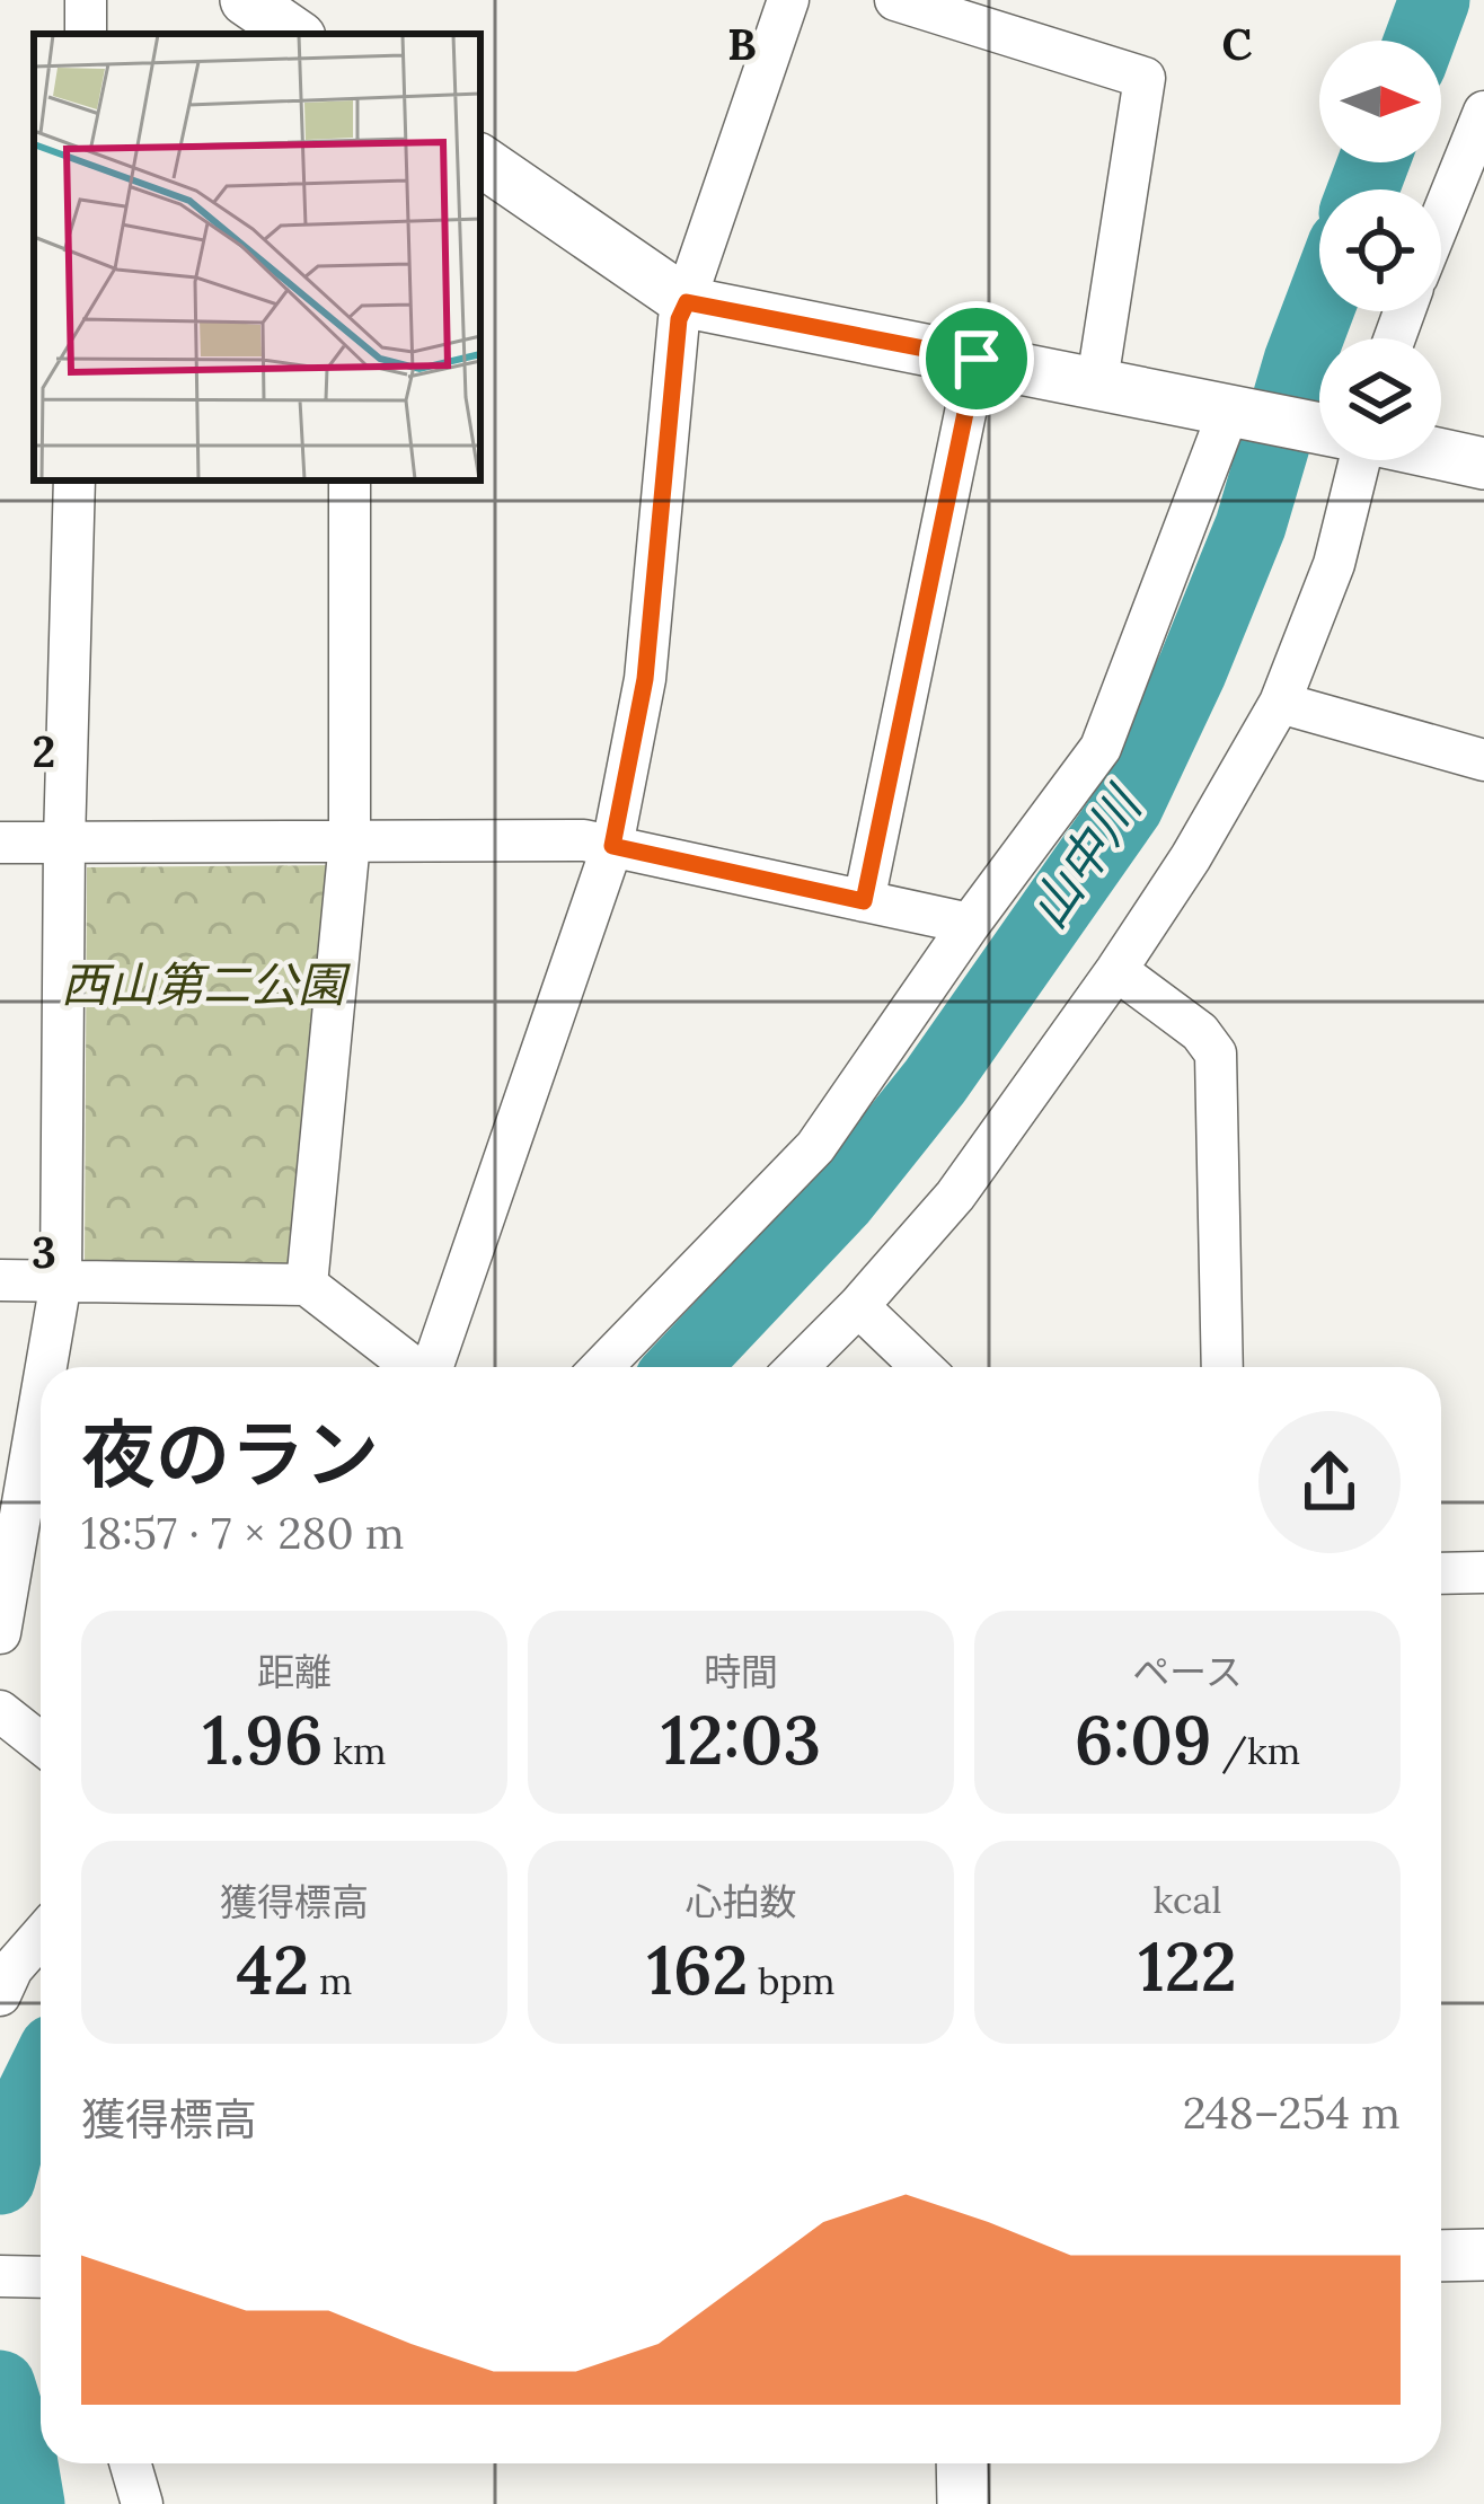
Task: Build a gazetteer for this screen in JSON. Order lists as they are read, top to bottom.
{
  "water": ["山中川"],
  "parks": ["西山第二公園"],
  "north": "right",
  "page": {
    "heading": ["夜のラン", "18:57 · 7 × 280 m"],
    "stats": [
      ["距離", "1.96 km"],
      ["時間", "12:03"],
      ["ペース", "6:09 /km"],
      ["獲得標高", "42 m"],
      ["心拍数", "162 bpm"],
      ["kcal", "122"]
    ],
    "chart": ["獲得標高", "248–254 m"]
  },
  "grid": {
    "columns": ["B", "C"],
    "rows": ["2", "3"]
  }
}
